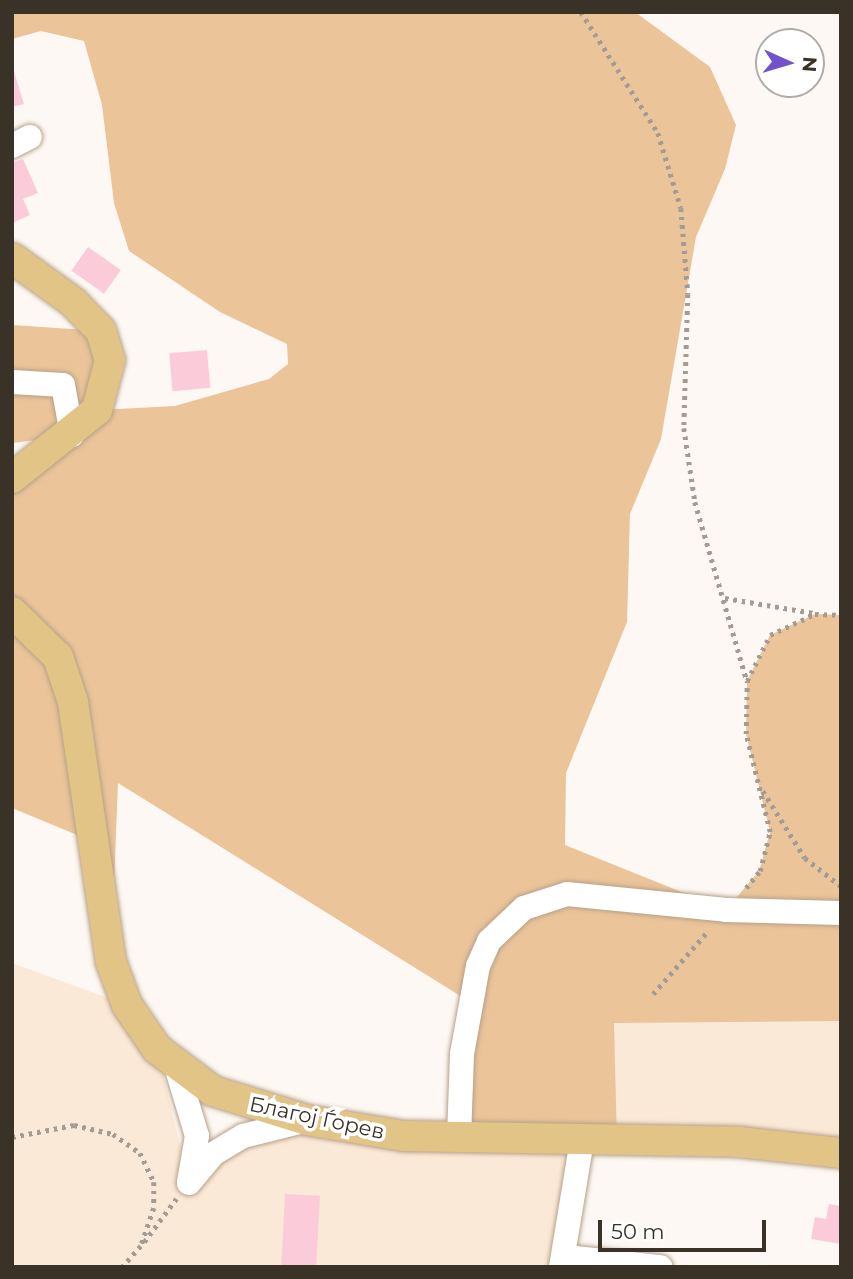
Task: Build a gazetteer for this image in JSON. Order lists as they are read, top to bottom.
{
  "streets": {
    "main road": ["Благој Ѓорев"]
  },
  "scale_bar": "50 m",
  "north": "right"
}
